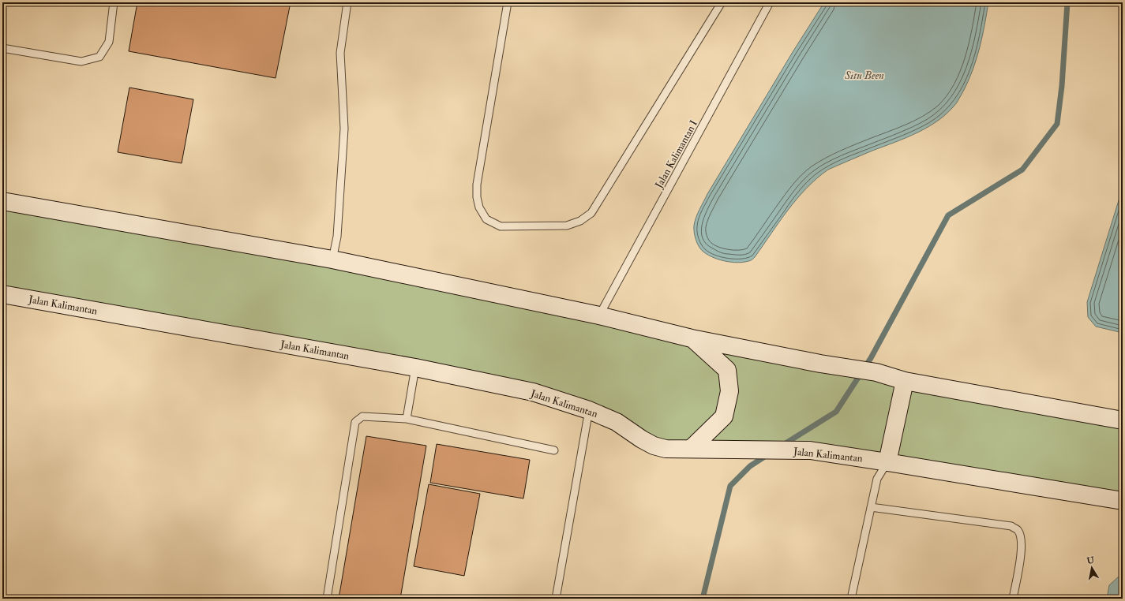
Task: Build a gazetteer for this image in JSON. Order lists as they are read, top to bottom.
{
  "streets": {
    "street": ["Jalan Kalimantan"],
    "lane": ["Jalan Kalimantan I"]
  },
  "water": ["Situ Been"],
  "north": "top"
}
